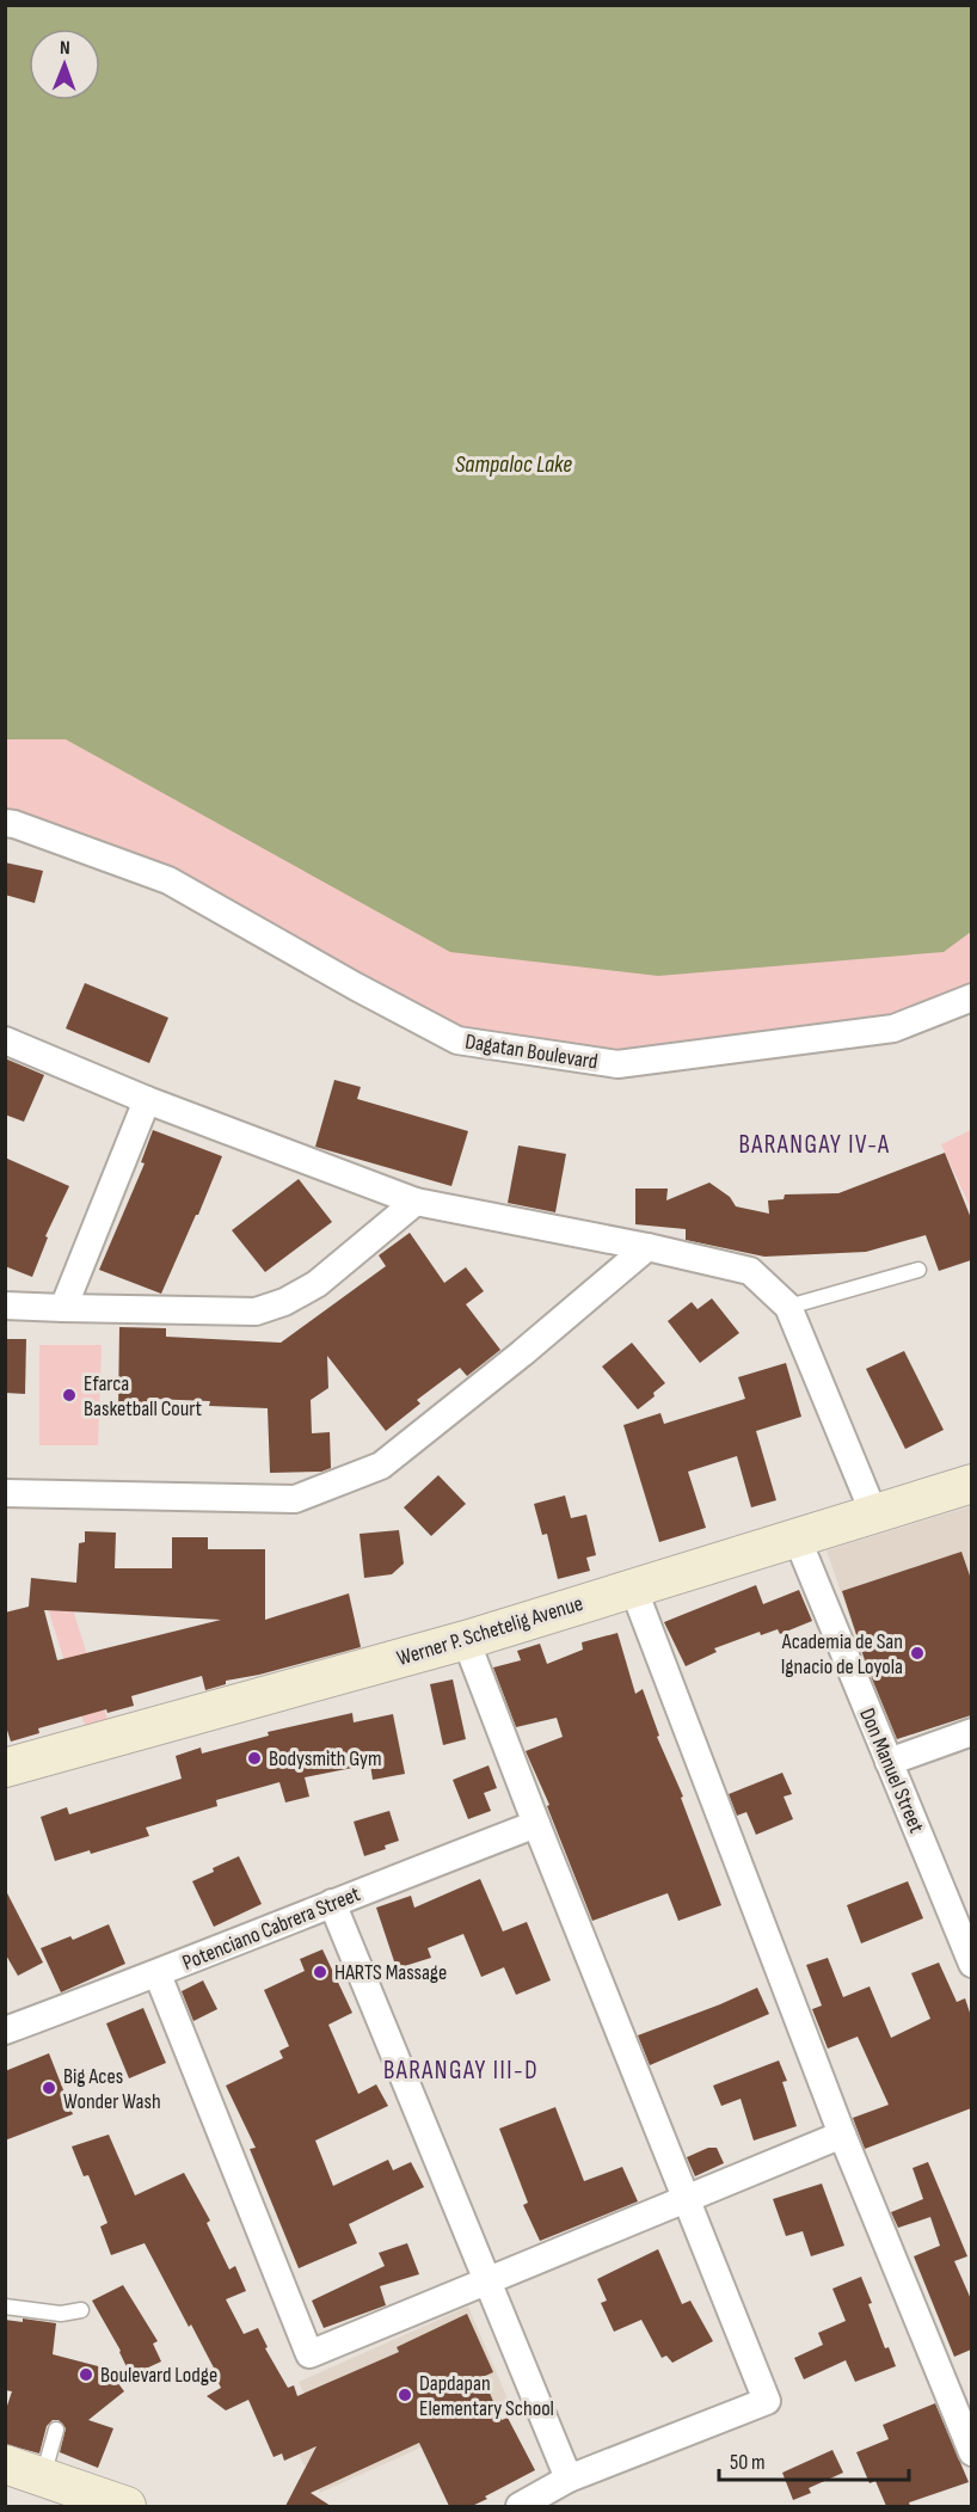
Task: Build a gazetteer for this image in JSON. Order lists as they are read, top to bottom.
{
  "streets": {
    "main road": ["Werner P. Schetelig Avenue"],
    "street": ["Dagatan Boulevard", "Don Manuel Street", "Potenciano Cabrera Street"]
  },
  "crossings": [
    ["Werner P. Schetelig Avenue", "Don Manuel Street"]
  ],
  "districts": ["BARANGAY IV-A", "BARANGAY III-D"],
  "water": ["Sampaloc Lake"],
  "places": [
    "Efarca Basketball Court",
    "Academia de San Ignacio de Loyola",
    "Bodysmith Gym",
    "HARTS Massage",
    "Big Aces Wonder Wash",
    "Boulevard Lodge",
    "Dapdapan Elementary School"
  ],
  "scale_bar": "50 m",
  "north": "top"
}
